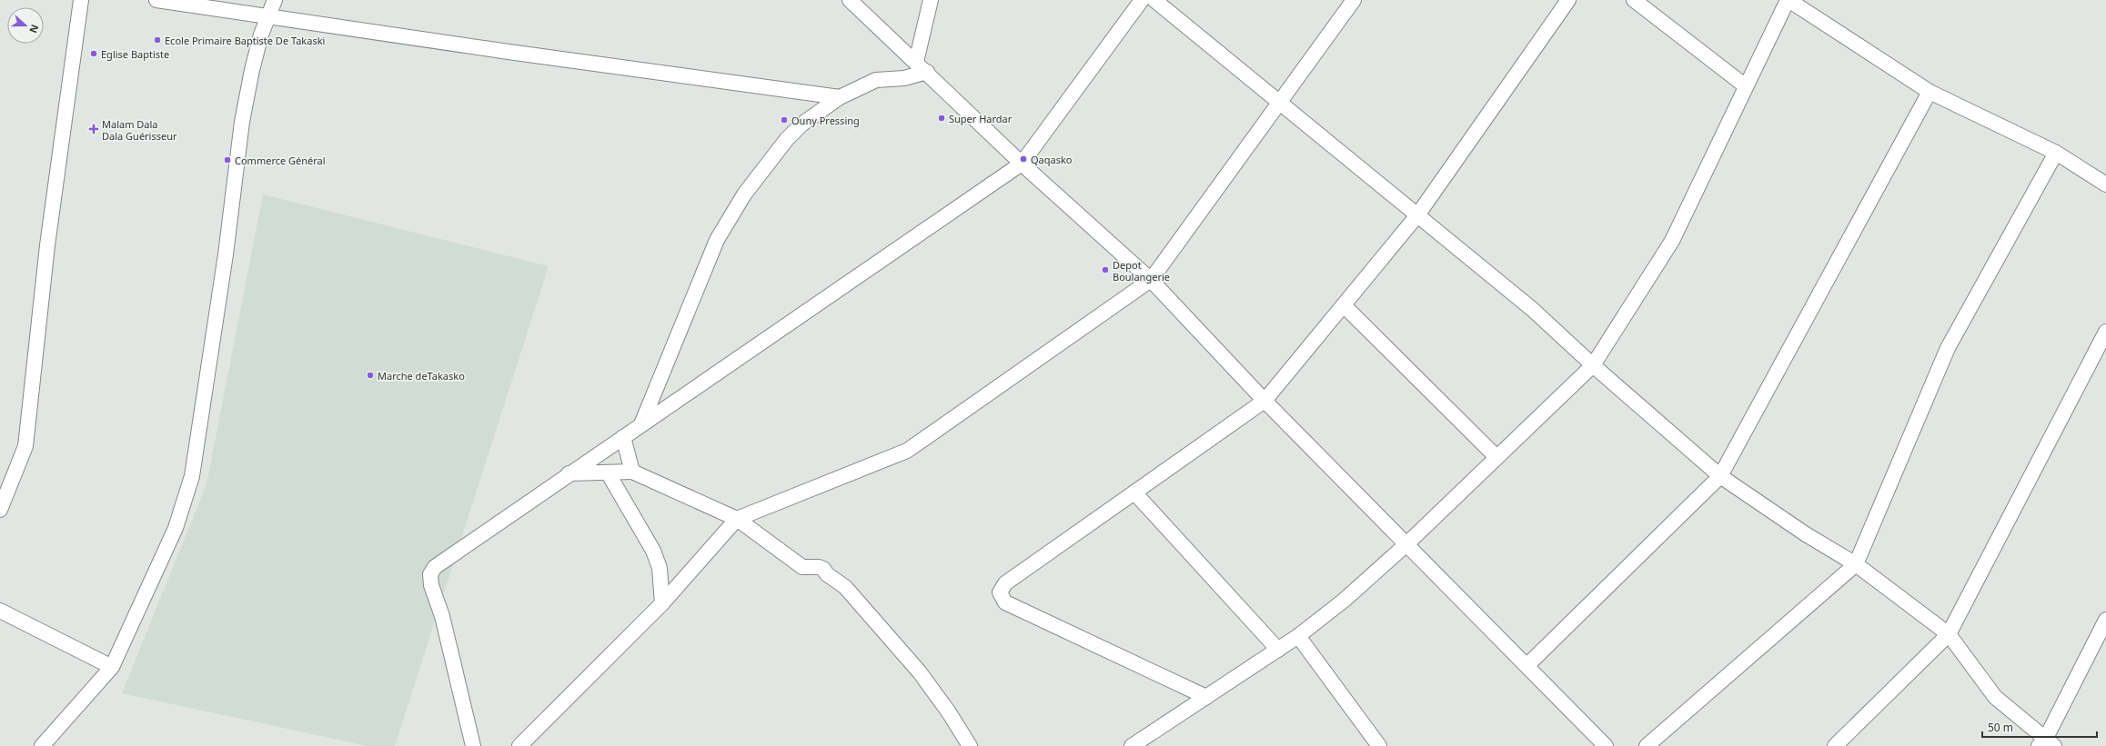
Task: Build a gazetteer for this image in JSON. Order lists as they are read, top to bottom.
{
  "places": {
    "other": [
      "Ecole Primaire Baptiste De Takaski",
      "Eglise Baptiste",
      "Super Hardar",
      "Ouny Pressing",
      "Qaqasko",
      "Commerce Général",
      "Depot Boulangerie",
      "Marche deTakasko"
    ],
    "health": ["Malam Dala Dala Guérisseur"]
  },
  "scale_bar": "50 m",
  "north": "right"
}
